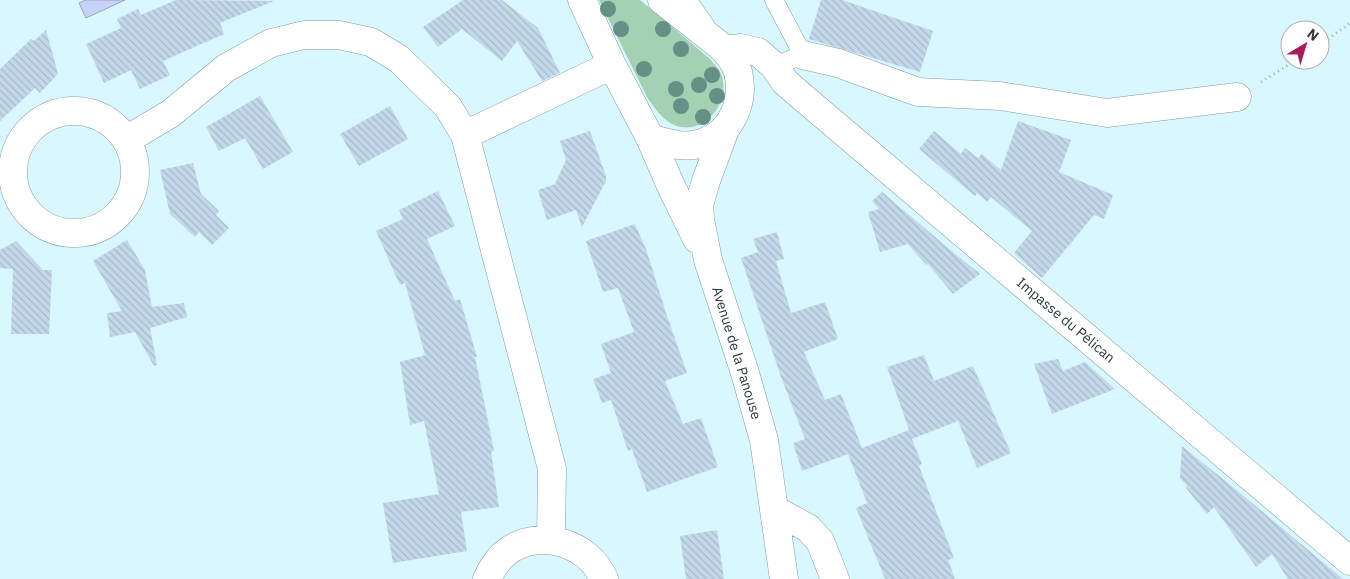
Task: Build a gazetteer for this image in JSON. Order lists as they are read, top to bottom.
{
  "streets": {
    "street": ["Impasse du Pélican", "Avenue de la Panouse"]
  },
  "north": "top right"
}
